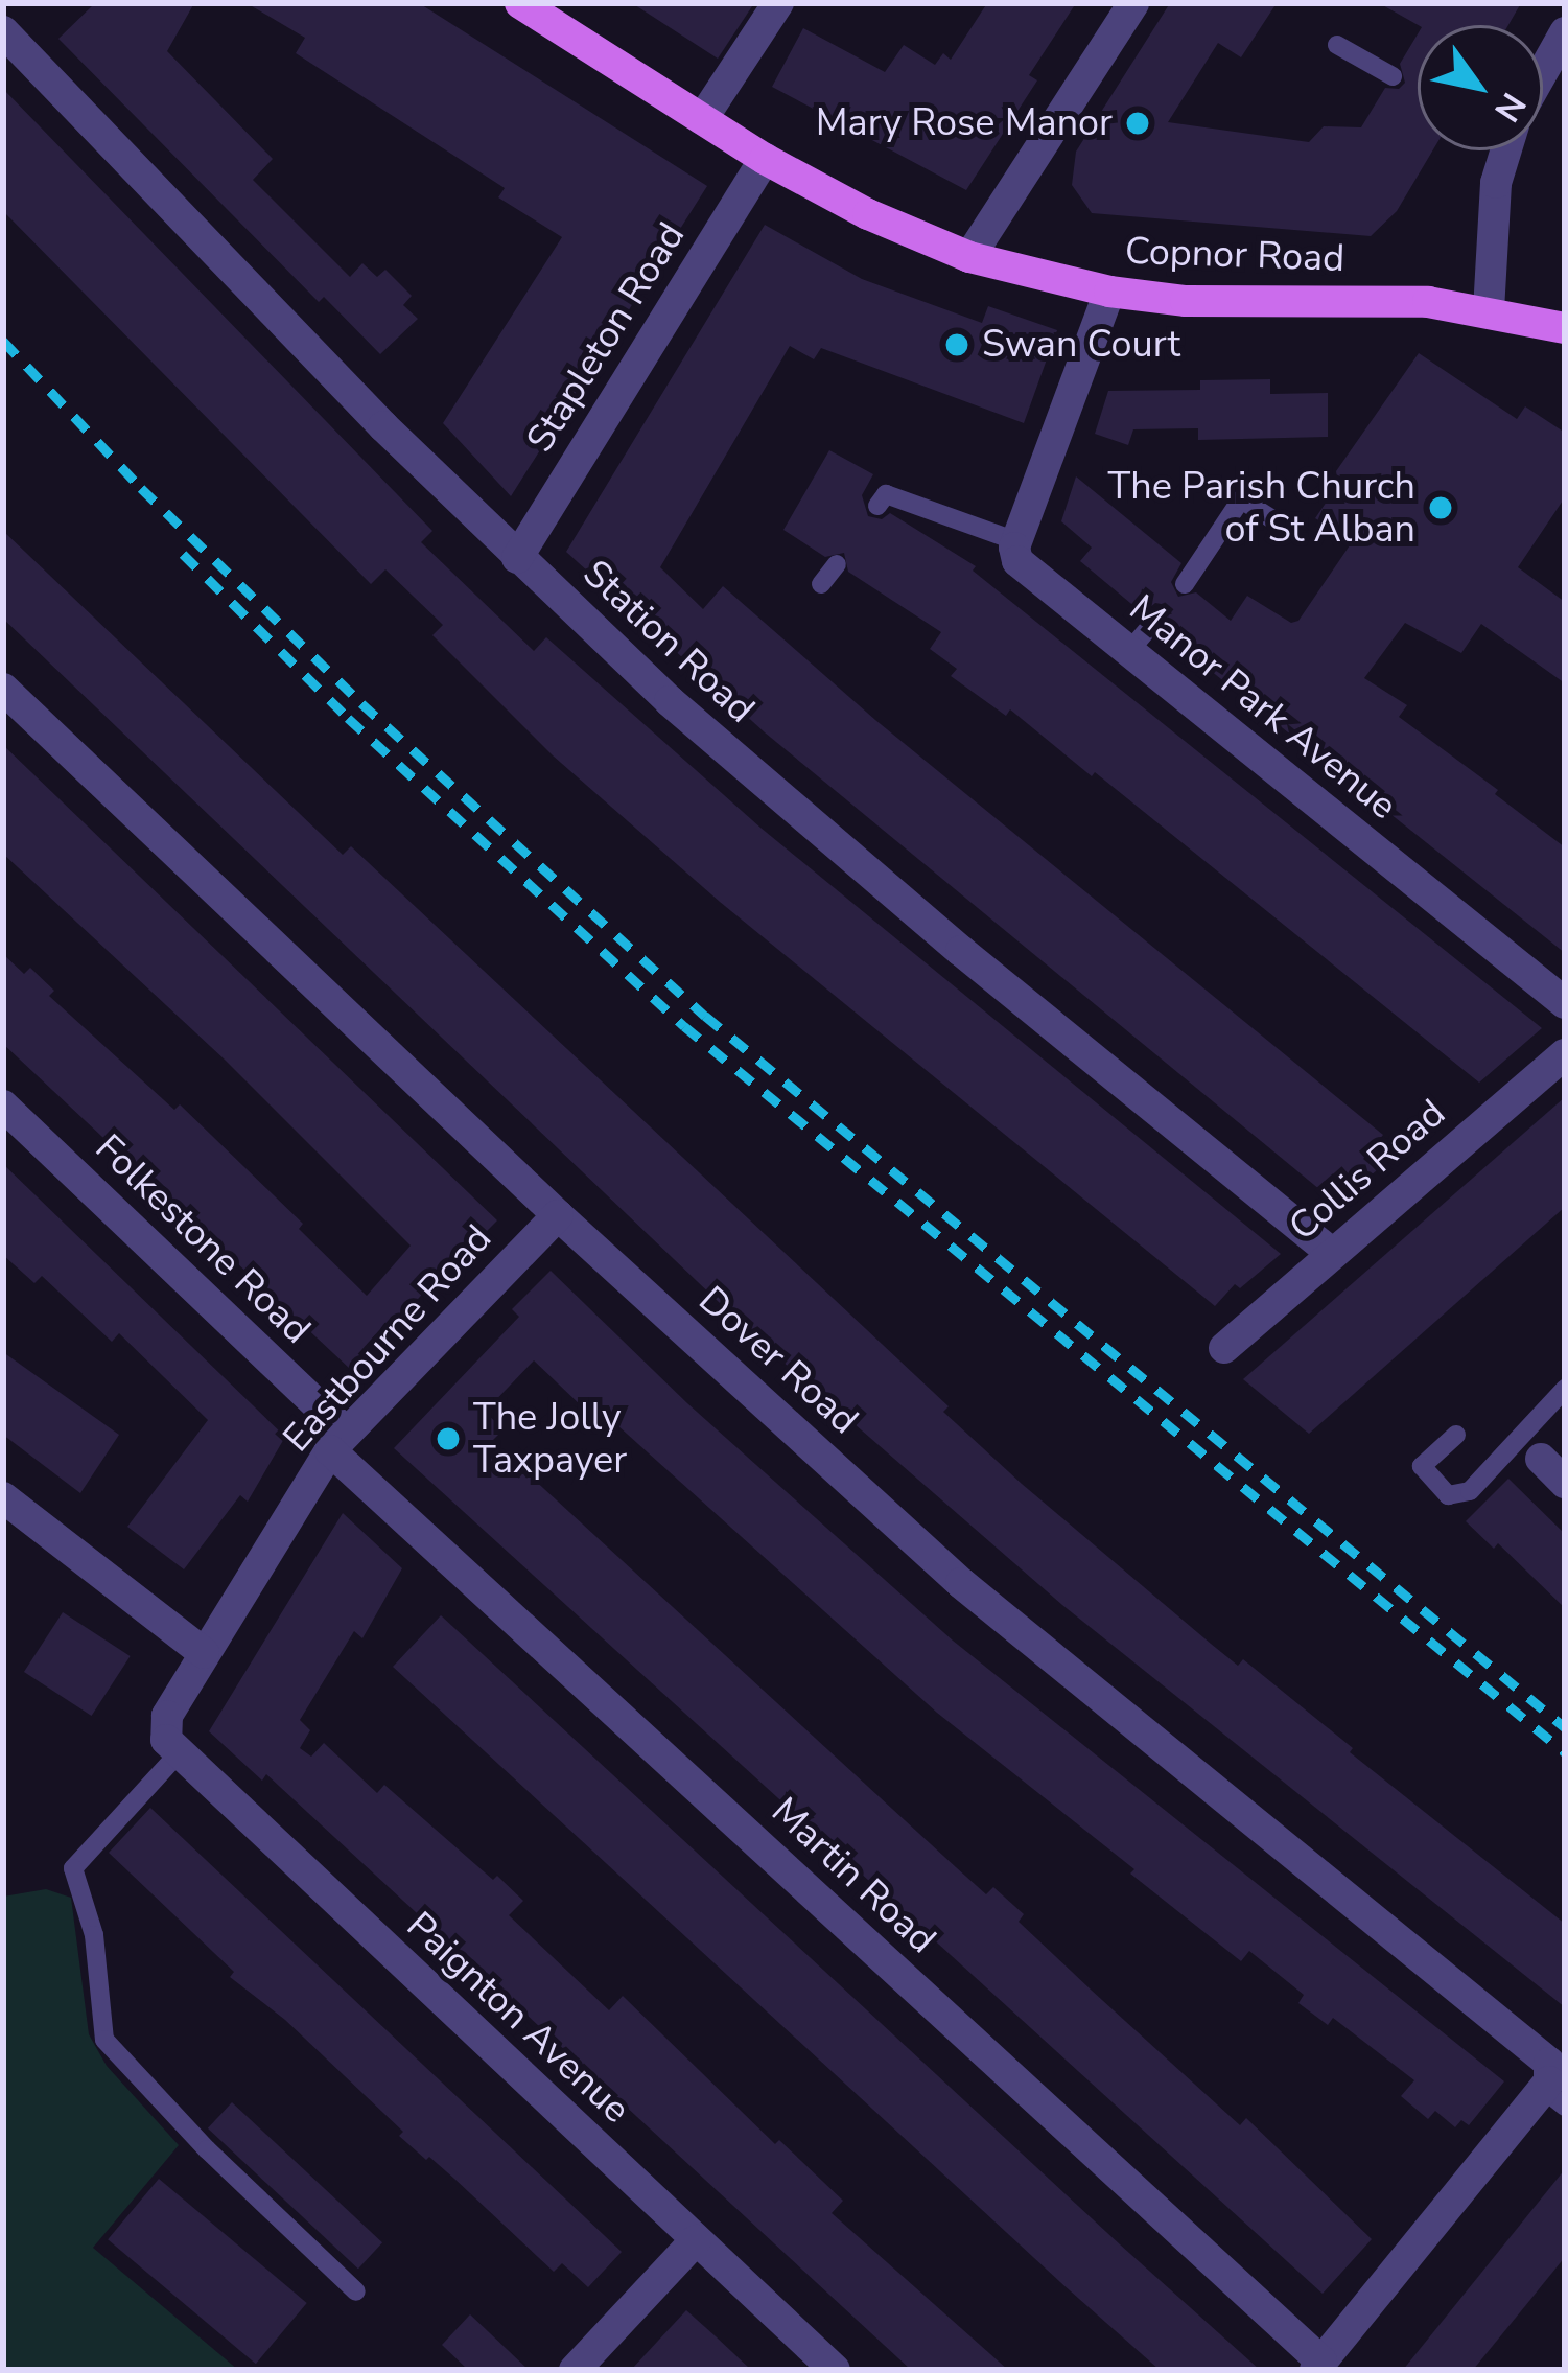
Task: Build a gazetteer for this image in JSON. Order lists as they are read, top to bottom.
{
  "streets": {
    "main road": ["Copnor Road"],
    "street": [
      "Stapleton Road",
      "Station Road",
      "Manor Park Avenue",
      "Collis Road",
      "Folkestone Road",
      "Eastbourne Road",
      "Dover Road",
      "Martin Road",
      "Paignton Avenue"
    ]
  },
  "crossings": [
    ["Copnor Road", "Stapleton Road"],
    ["Stapleton Road", "Station Road"],
    ["Station Road", "Collis Road"],
    ["Folkestone Road", "Eastbourne Road"],
    ["Folkestone Road", "Martin Road"],
    ["Eastbourne Road", "Dover Road"],
    ["Eastbourne Road", "Martin Road"],
    ["Eastbourne Road", "Paignton Avenue"]
  ],
  "places": [
    "Mary Rose Manor",
    "Swan Court",
    "The Parish Church of St Alban",
    "The Jolly Taxpayer"
  ],
  "north": "bottom right"
}
